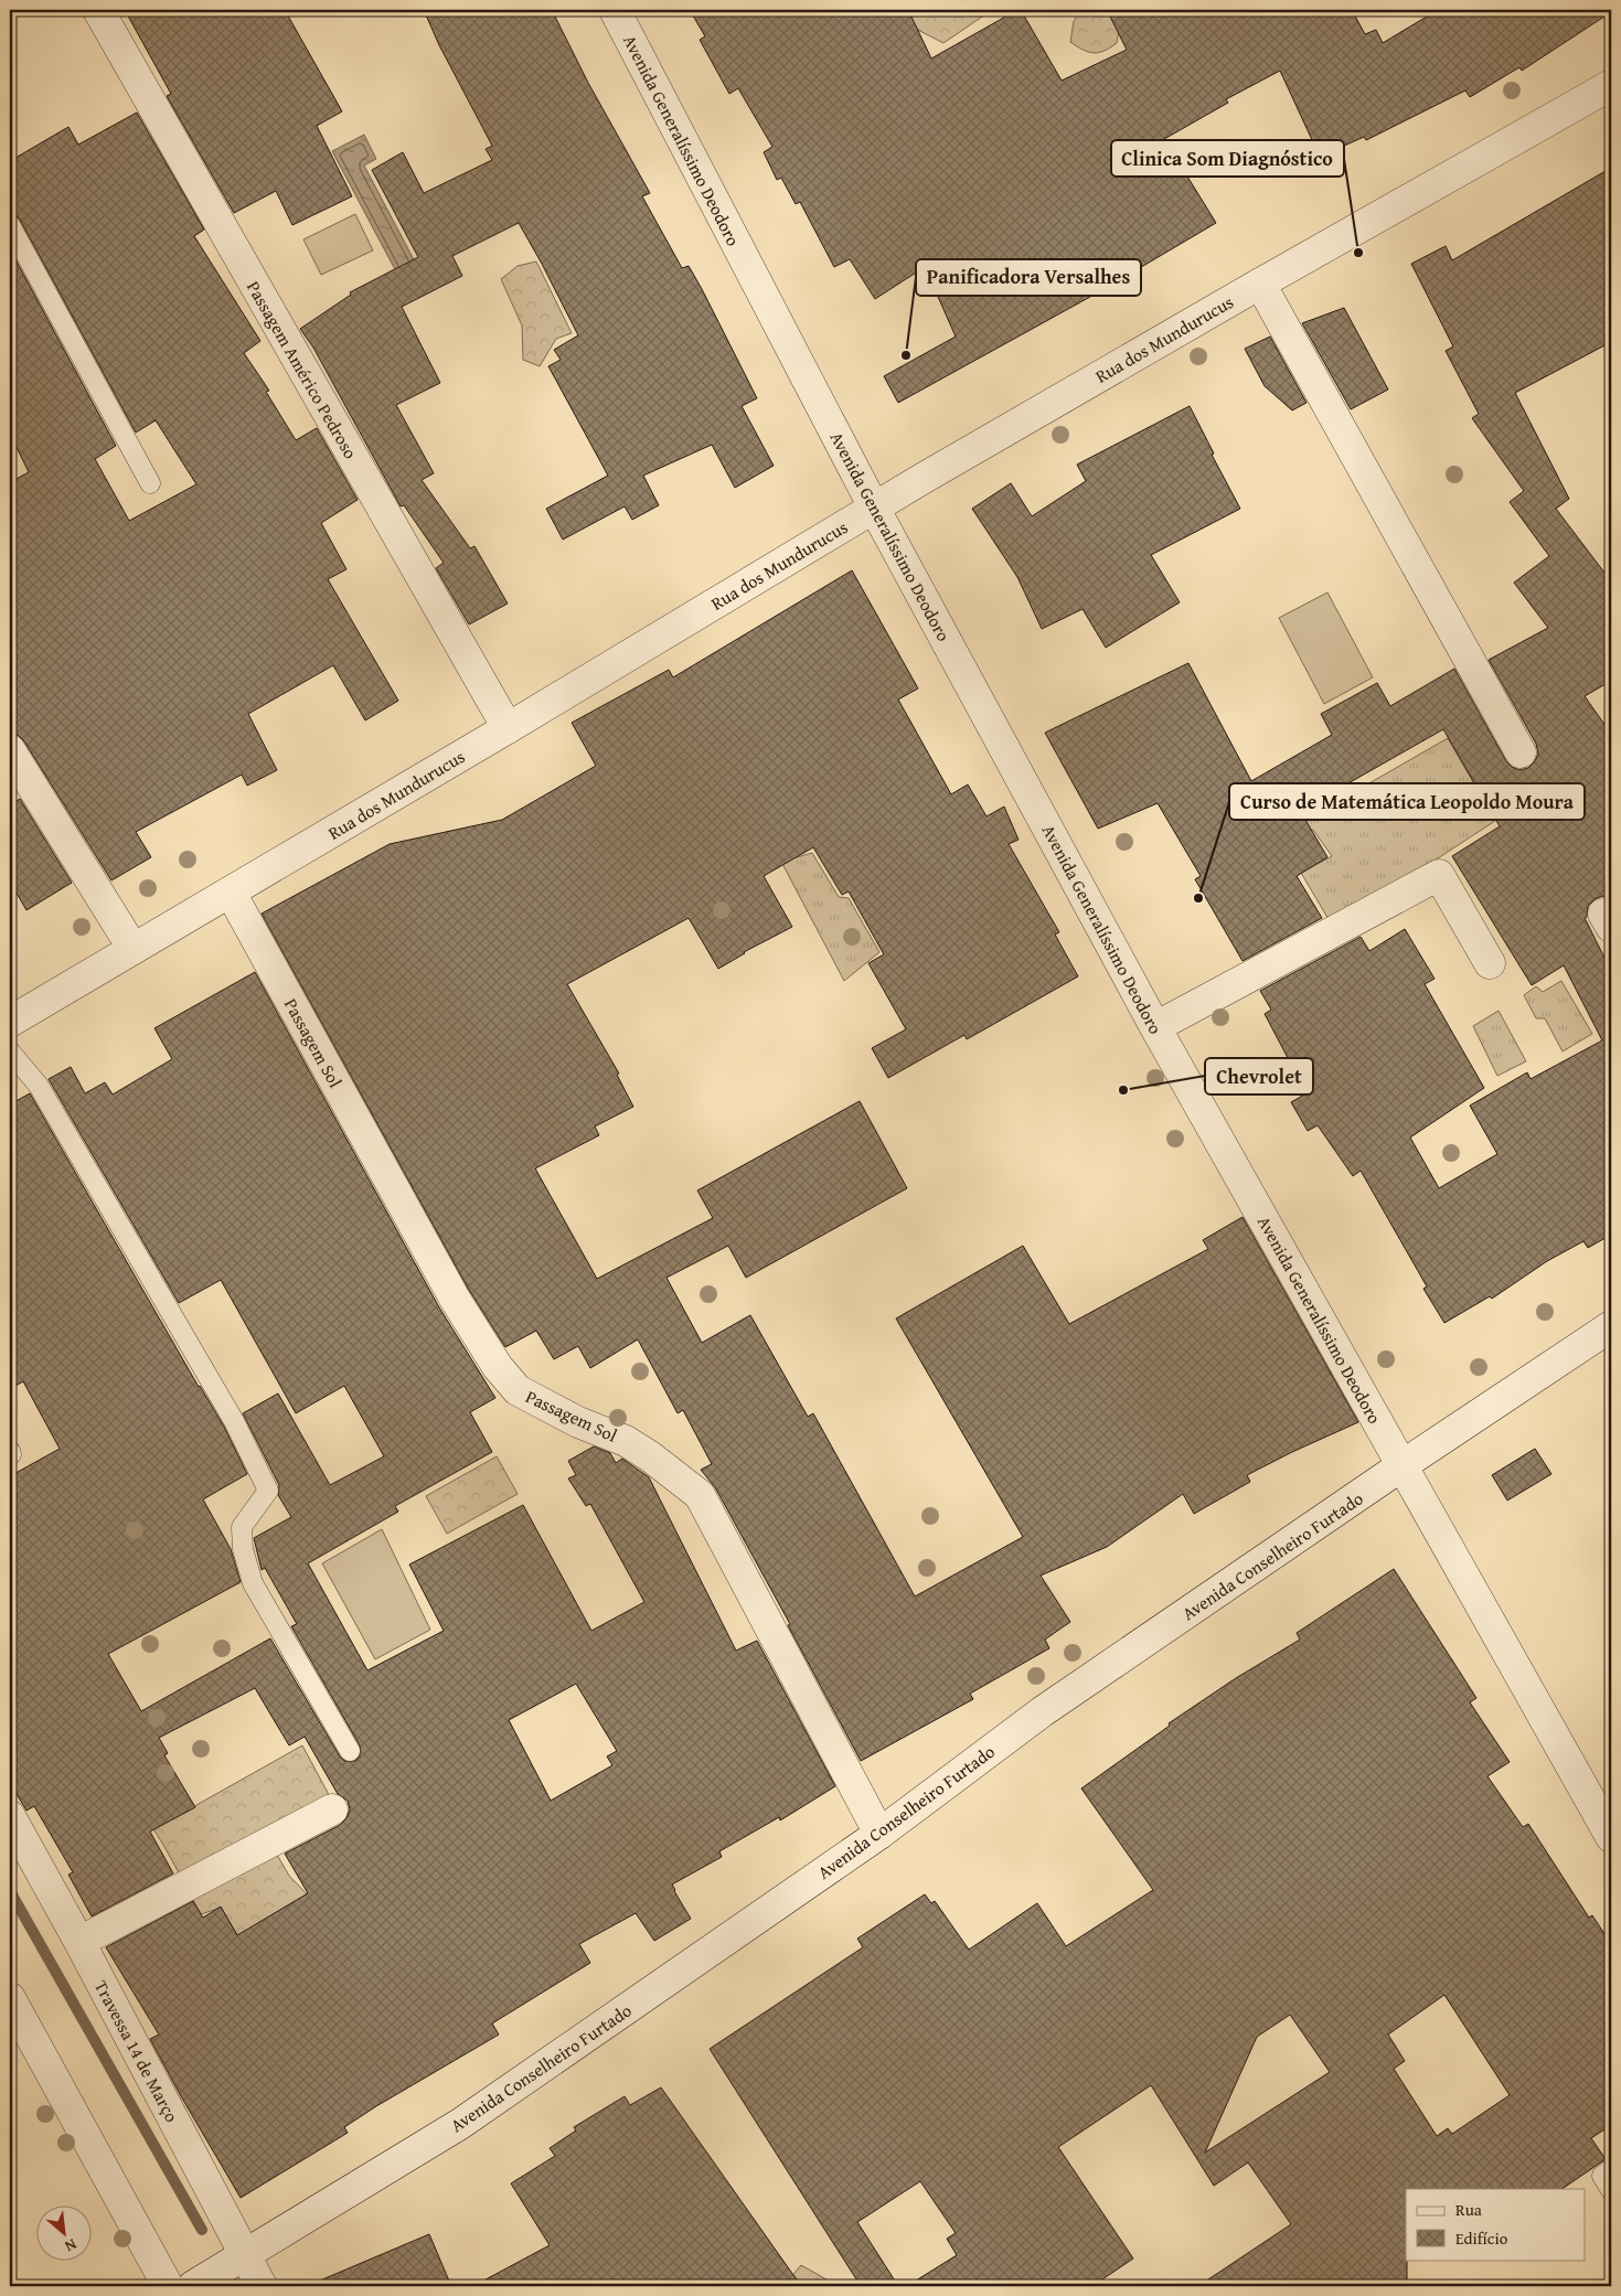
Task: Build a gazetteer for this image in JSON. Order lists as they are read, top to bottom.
{
  "streets": {
    "street": [
      "Avenida Generalíssimo Deodoro",
      "Rua dos Mundurucus",
      "Passagem Américo Pedroso",
      "Passagem Sol",
      "Avenida Conselheiro Furtado",
      "Travessa 14 de Março"
    ]
  },
  "crossings": [
    ["Avenida Generalíssimo Deodoro", "Rua dos Mundurucus"],
    ["Avenida Generalíssimo Deodoro", "Avenida Conselheiro Furtado"],
    ["Rua dos Mundurucus", "Passagem Américo Pedroso"],
    ["Rua dos Mundurucus", "Passagem Sol"],
    ["Passagem Sol", "Avenida Conselheiro Furtado"],
    ["Avenida Conselheiro Furtado", "Travessa 14 de Março"]
  ],
  "places": [
    "Clinica Som Diagnóstico",
    "Panificadora Versalhes",
    "Curso de Matemática Leopoldo Moura",
    "Chevrolet"
  ],
  "legend": ["Rua", "Edifício"],
  "north": "bottom right"
}
